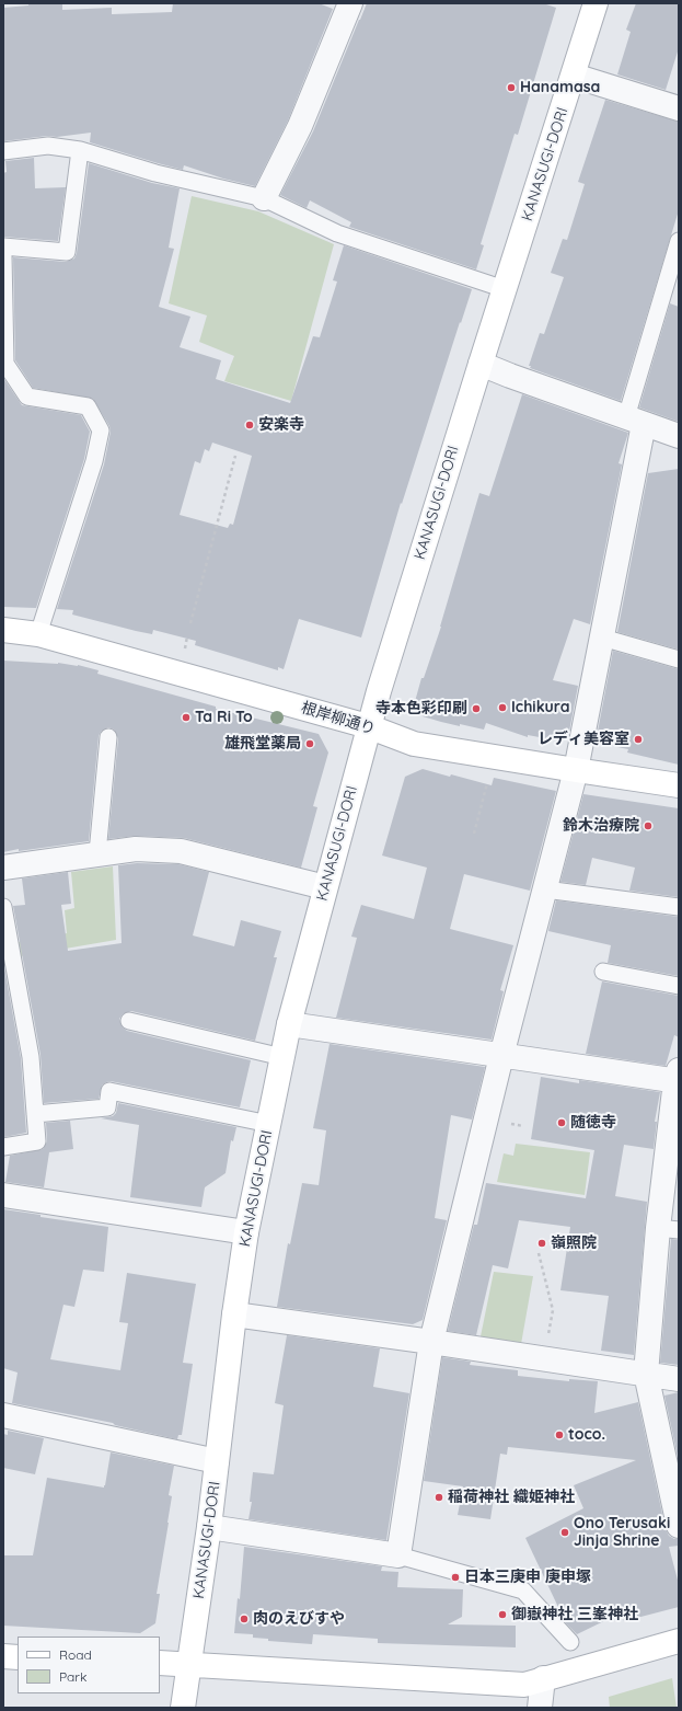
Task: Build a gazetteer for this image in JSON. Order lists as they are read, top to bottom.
{
  "streets": {
    "street": ["KANASUGI-DORI", "根岸柳通り"]
  },
  "crossings": [
    ["KANASUGI-DORI", "根岸柳通り"]
  ],
  "places": [
    "Hanamasa",
    "安楽寺",
    "Ichikura",
    "寺本色彩印刷",
    "Ta Ri To",
    "レディ美容室",
    "雄飛堂薬局",
    "鈴木治療院",
    "随徳寺",
    "嶺照院",
    "toco.",
    "稲荷神社 織姫神社",
    "Ono Terusaki Jinja Shrine",
    "日本三庚申 庚申塚",
    "御嶽神社 三峯神社",
    "肉のえびすや"
  ],
  "legend": ["Road", "Park"]
}
